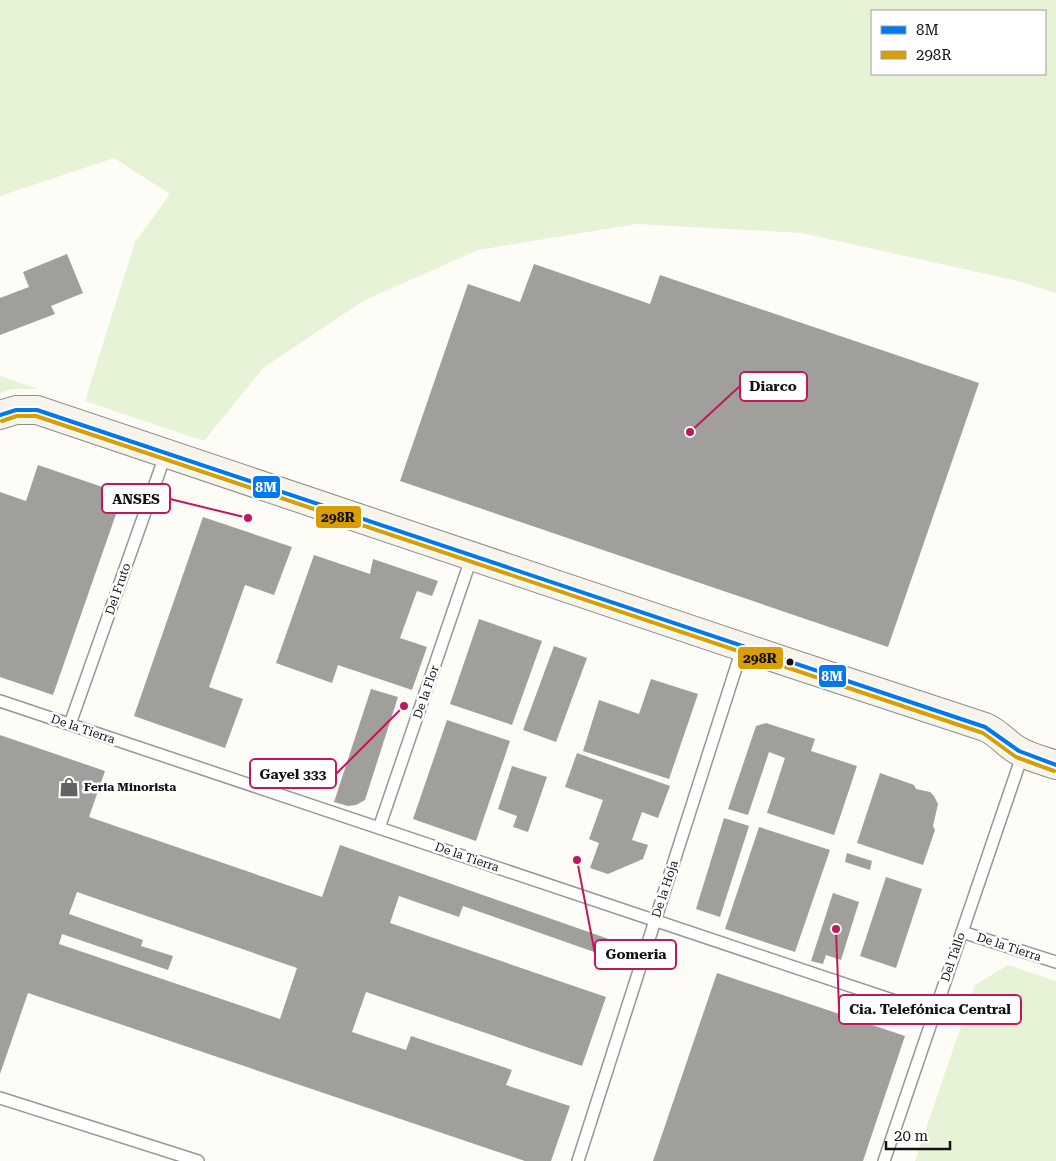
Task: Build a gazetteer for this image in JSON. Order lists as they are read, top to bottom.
{
  "streets": {
    "lane": [
      "Del Fruto",
      "De la Flor",
      "De la Tierra",
      "De la Hoja",
      "Del Tallo"
    ]
  },
  "crossings": [
    ["Del Fruto", "De la Tierra"],
    ["De la Flor", "De la Tierra"],
    ["De la Tierra", "De la Hoja"],
    ["De la Tierra", "Del Tallo"]
  ],
  "places": {
    "other": [
      "Diarco",
      "ANSES",
      "Gayel 333",
      "Gomeria",
      "Cia. Telefónica Central"
    ],
    "shop": ["Feria Minorista"]
  },
  "lines": ["transit line 8M", "transit line 298R"],
  "legend": ["8M", "298R"],
  "scale_bar": "20 m"
}
